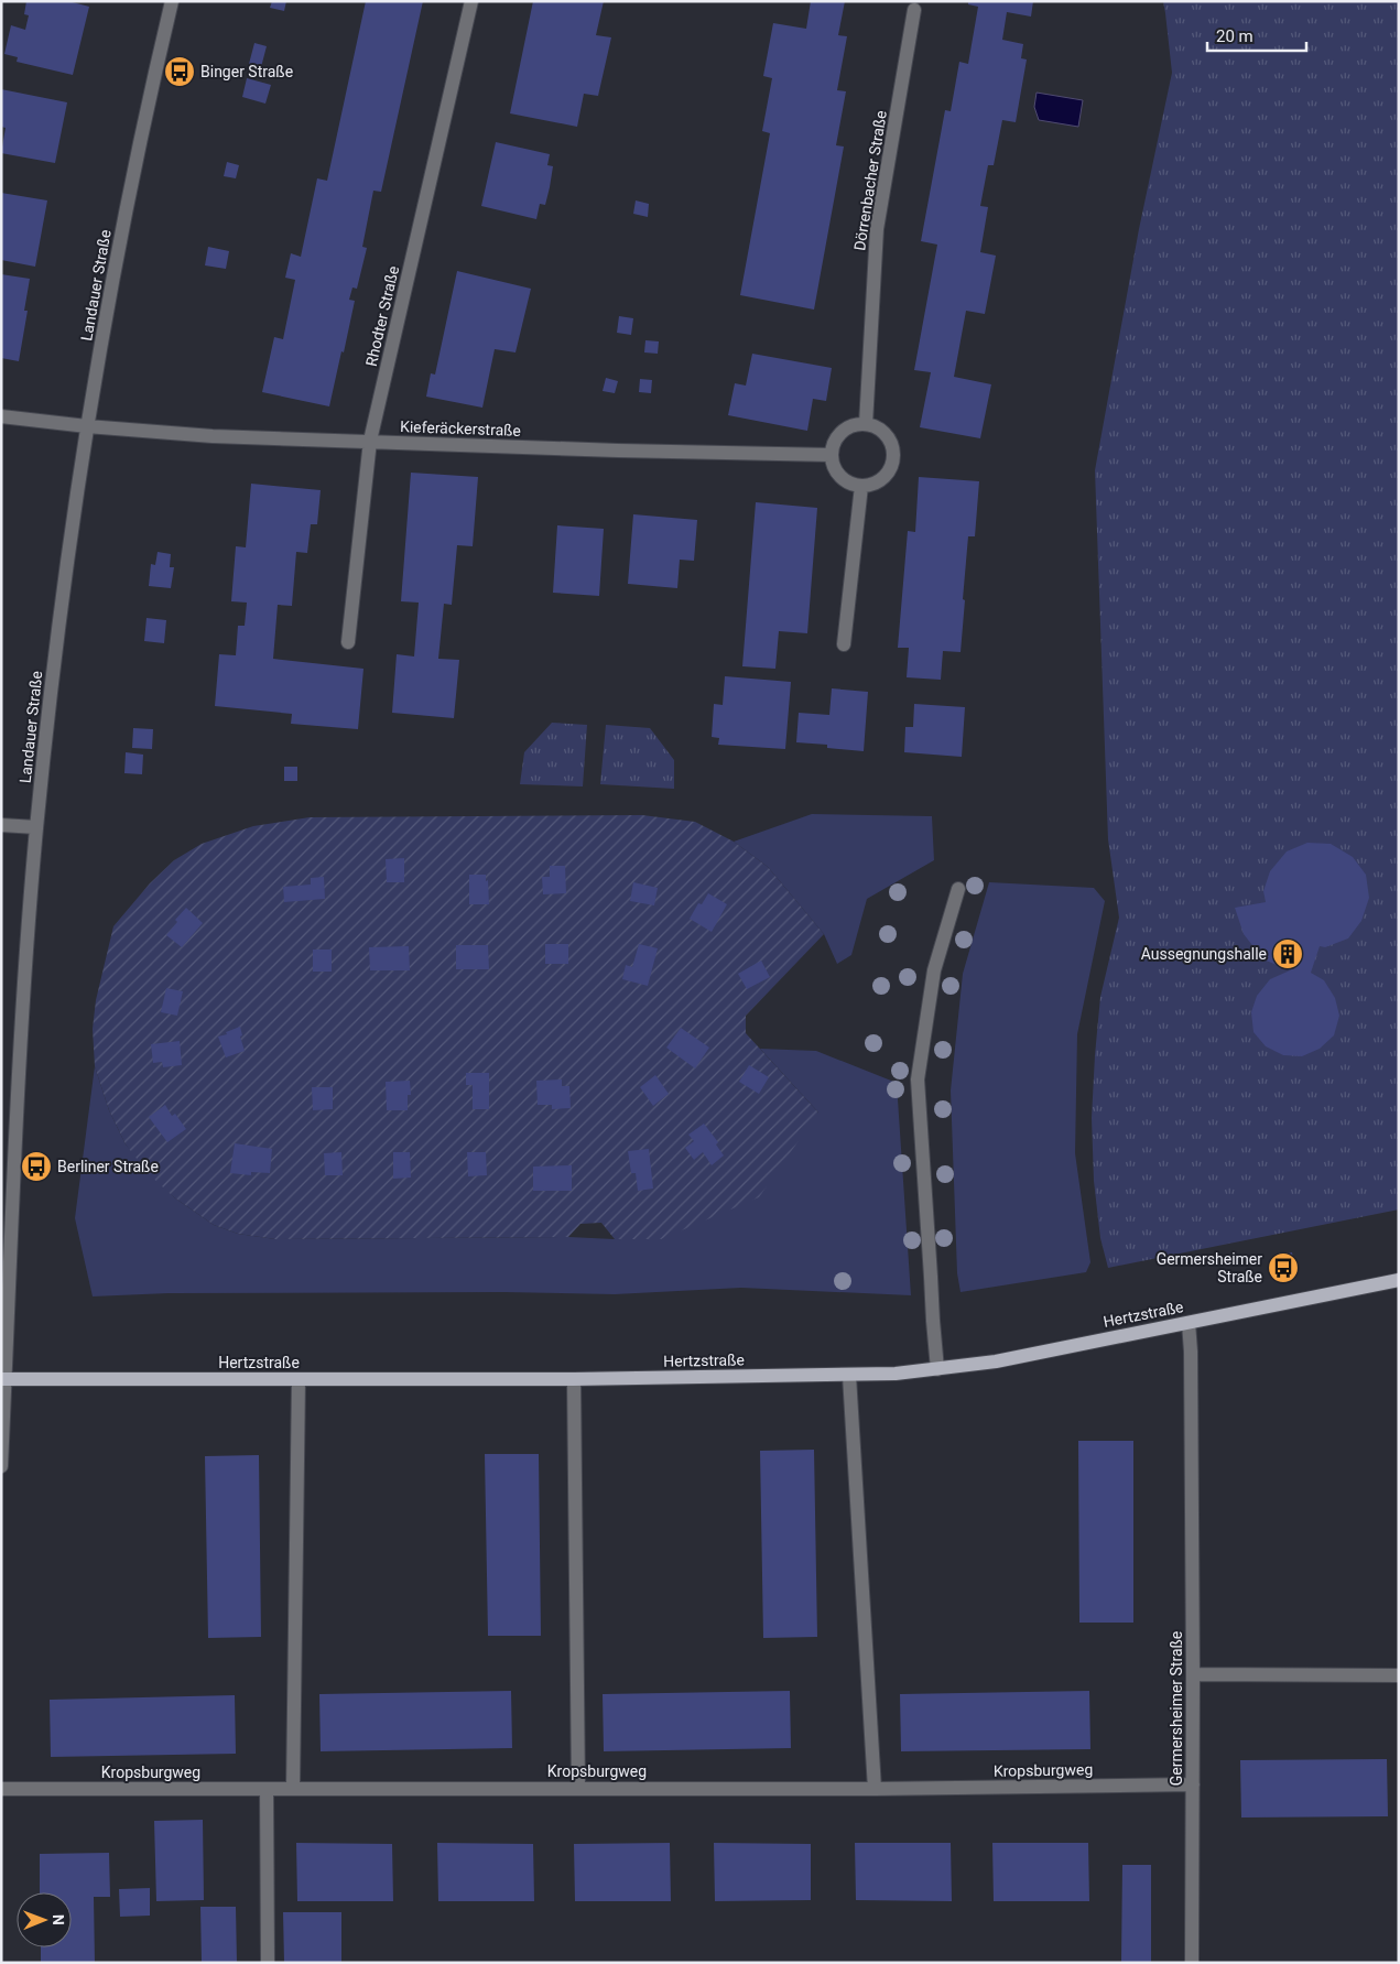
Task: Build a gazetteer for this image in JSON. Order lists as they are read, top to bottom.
{
  "streets": {
    "main road": ["Hertzstraße"],
    "street": [
      "Dörrenbacher Straße",
      "Landauer Straße",
      "Rhodter Straße",
      "Kieferäckerstraße",
      "Germersheimer Straße",
      "Kropsburgweg"
    ]
  },
  "crossings": [
    ["Dörrenbacher Straße", "Kieferäckerstraße"],
    ["Landauer Straße", "Kieferäckerstraße"],
    ["Landauer Straße", "Hertzstraße"],
    ["Rhodter Straße", "Kieferäckerstraße"],
    ["Hertzstraße", "Germersheimer Straße"],
    ["Germersheimer Straße", "Kropsburgweg"]
  ],
  "places": {
    "bus stop": ["Binger Straße", "Berliner Straße", "Germersheimer Straße"],
    "building": ["Aussegnungshalle"]
  },
  "scale_bar": "20 m",
  "north": "right"
}
